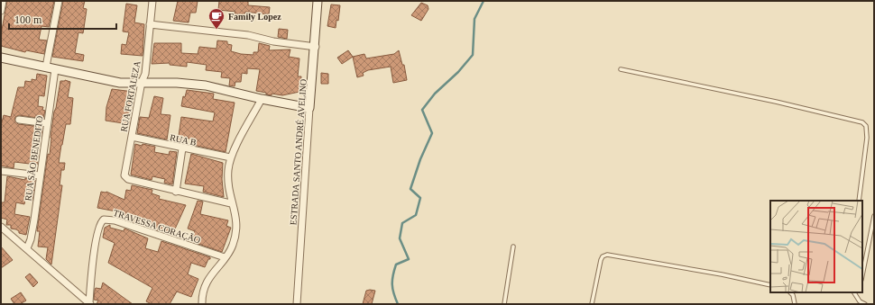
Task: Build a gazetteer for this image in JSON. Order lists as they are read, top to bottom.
{
  "streets": {
    "main road": ["ESTRADA SANTO ANDRÉ AVELINO"],
    "street": [
      "RUA FORTALEZA",
      "RUA B",
      "RUA SÃO BENEDITO",
      "TRAVESSA CORAÇÃO"
    ]
  },
  "crossings": [
    ["RUA FORTALEZA", "RUA B"]
  ],
  "places": {
    "cafe": ["Family Lopez"]
  },
  "scale_bar": "100 m"
}
